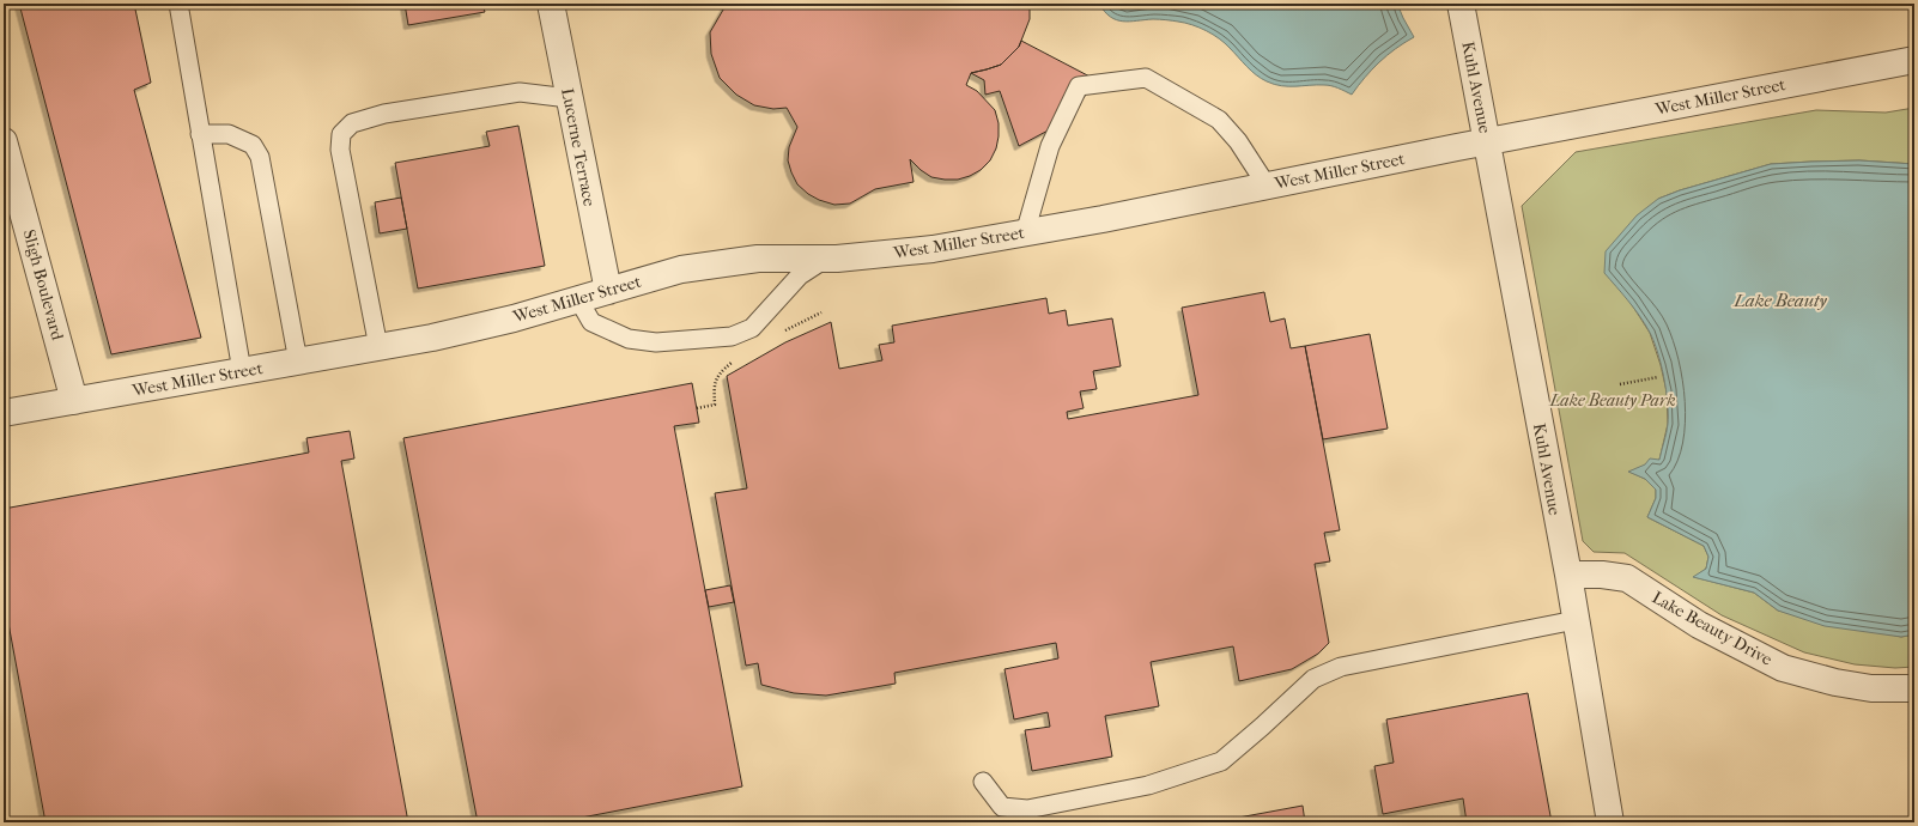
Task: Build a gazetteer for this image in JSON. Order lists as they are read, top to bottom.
{
  "streets": {
    "street": [
      "Kuhl Avenue",
      "West Miller Street",
      "Lucerne Terrace",
      "Sligh Boulevard",
      "Lake Beauty Drive"
    ]
  },
  "crossings": [
    ["Kuhl Avenue", "West Miller Street"],
    ["Kuhl Avenue", "Lake Beauty Drive"],
    ["West Miller Street", "Lucerne Terrace"],
    ["West Miller Street", "Sligh Boulevard"]
  ],
  "water": ["Lake Beauty"],
  "parks": ["Lake Beauty Park"]
}
